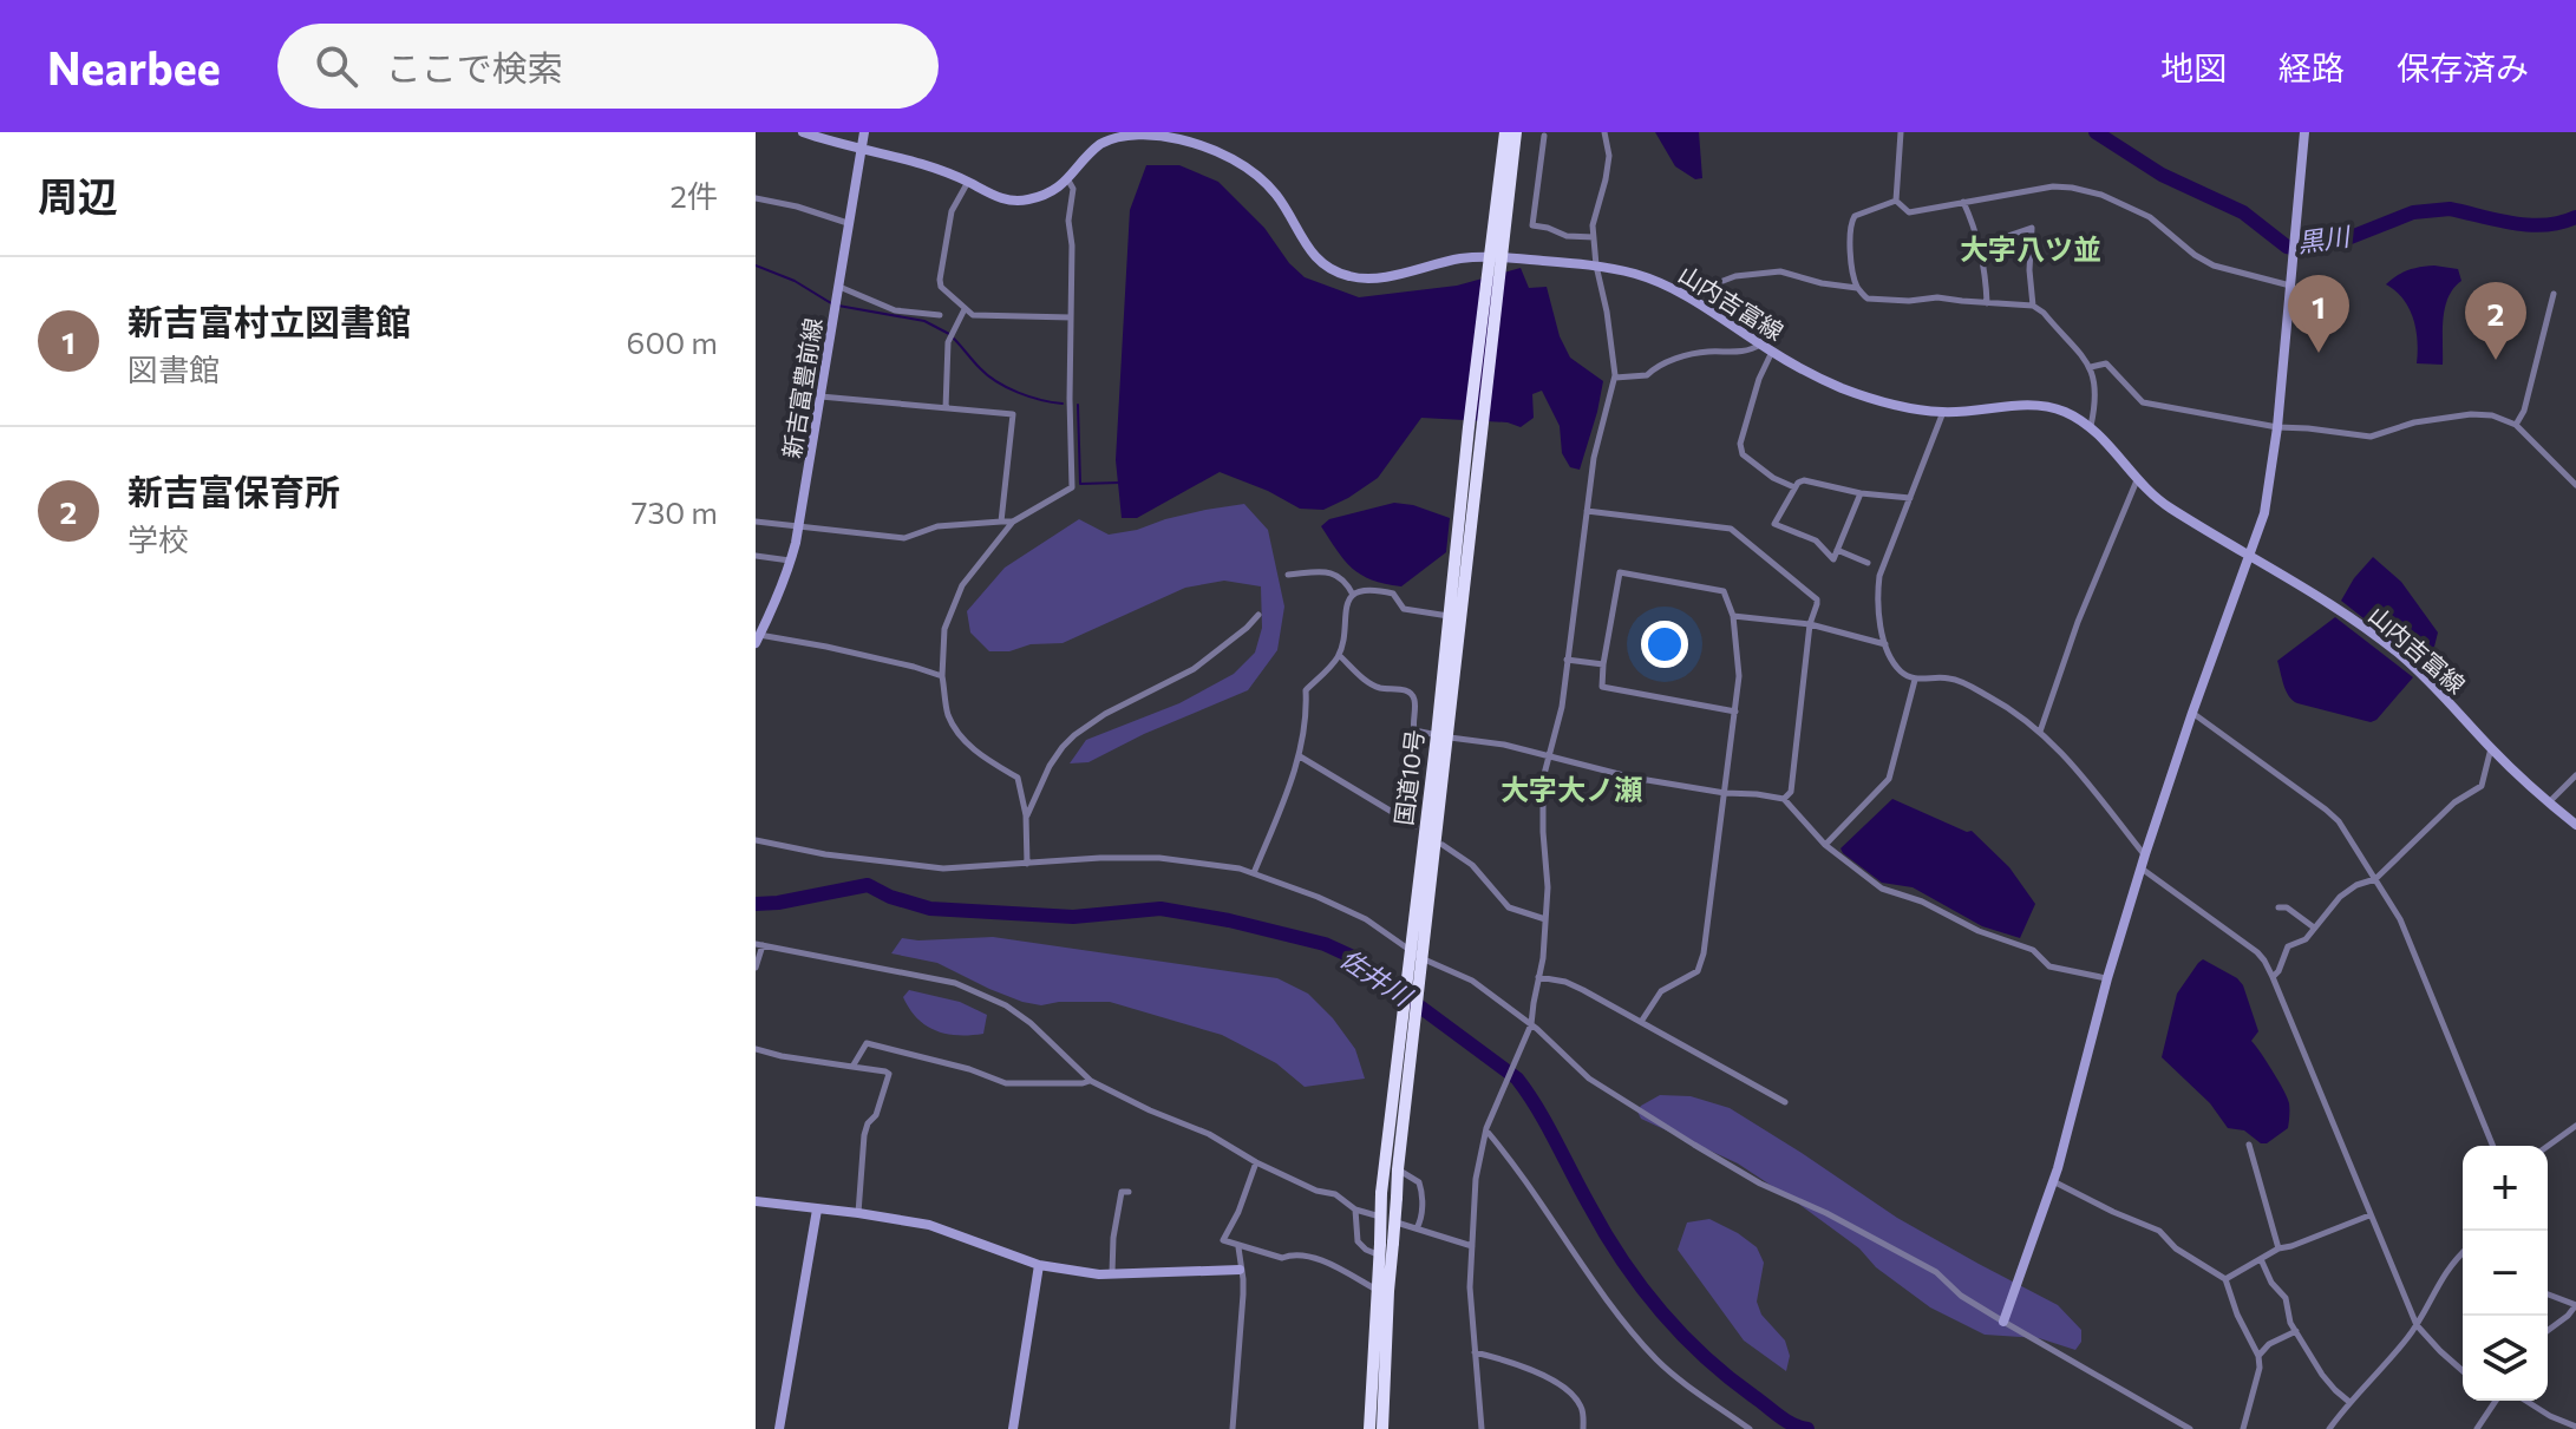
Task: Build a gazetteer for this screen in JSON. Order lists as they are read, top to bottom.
{
  "streets": {
    "highway": ["国道10号"],
    "main road": ["山内吉富線", "新吉富豊前線"]
  },
  "crossings": [
    ["山内吉富線", "新吉富豊前線"],
    ["山内吉富線", "国道10号"]
  ],
  "districts": ["大字八ツ並", "大字大ノ瀬"],
  "water": ["黒川", "佐井川"],
  "page": {
    "header": "Nearbee",
    "search": "ここで検索",
    "nav": ["地図", "経路", "保存済み"],
    "heading": ["周辺", "2件"],
    "list": [
      {
        "mark": "1",
        "name": "新吉富村立図書館",
        "note": "図書館",
        "value": "600 m"
      },
      {
        "mark": "2",
        "name": "新吉富保育所",
        "note": "学校",
        "value": "730 m"
      }
    ],
    "pins": ["1", "2"],
    "map_buttons": ["+", "−"]
  }
}
